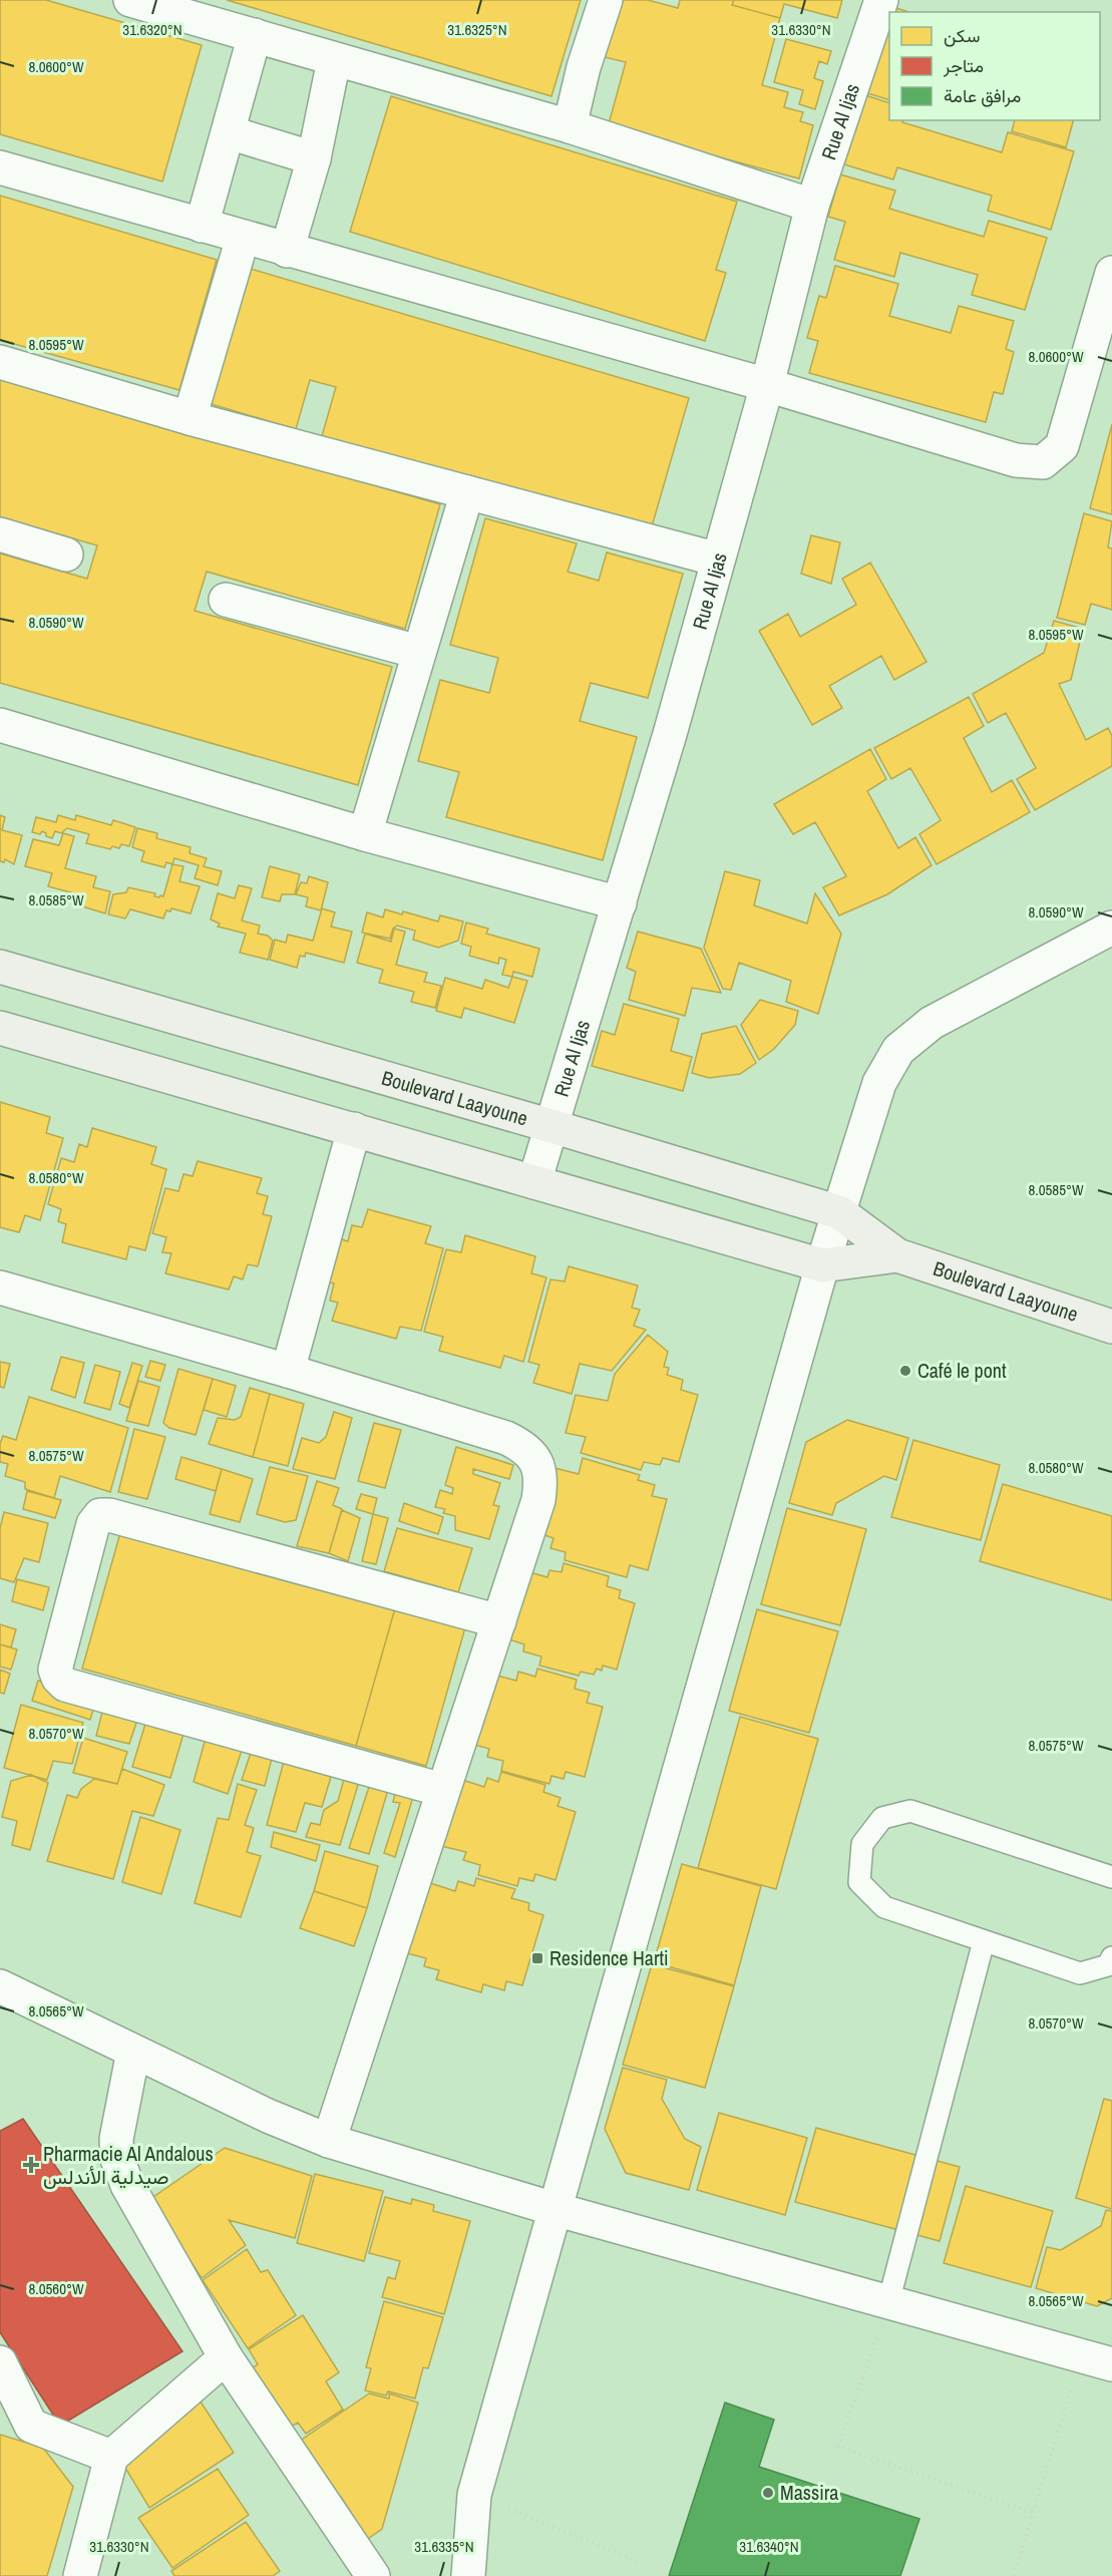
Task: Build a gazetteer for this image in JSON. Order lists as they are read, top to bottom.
{
  "streets": {
    "street": ["Rue Al Ijas", "Boulevard Laayoune"]
  },
  "crossings": [
    ["Rue Al Ijas", "Boulevard Laayoune"]
  ],
  "places": {
    "other": ["Café le pont", "Massira"],
    "transit": ["Residence Harti"],
    "health": ["Pharmacie Al Andalous صيدلية الأندلس"]
  },
  "legend": ["سكن", "متاجر", "مرافق عامة"],
  "coordinates": [
    "31.6320°N",
    "31.6325°N",
    "31.6330°N",
    "8.0600°W",
    "8.0595°W",
    "8.0590°W",
    "8.0585°W",
    "8.0580°W",
    "8.0575°W",
    "8.0570°W",
    "8.0565°W",
    "8.0560°W",
    "31.6335°N",
    "31.6340°N"
  ]
}
